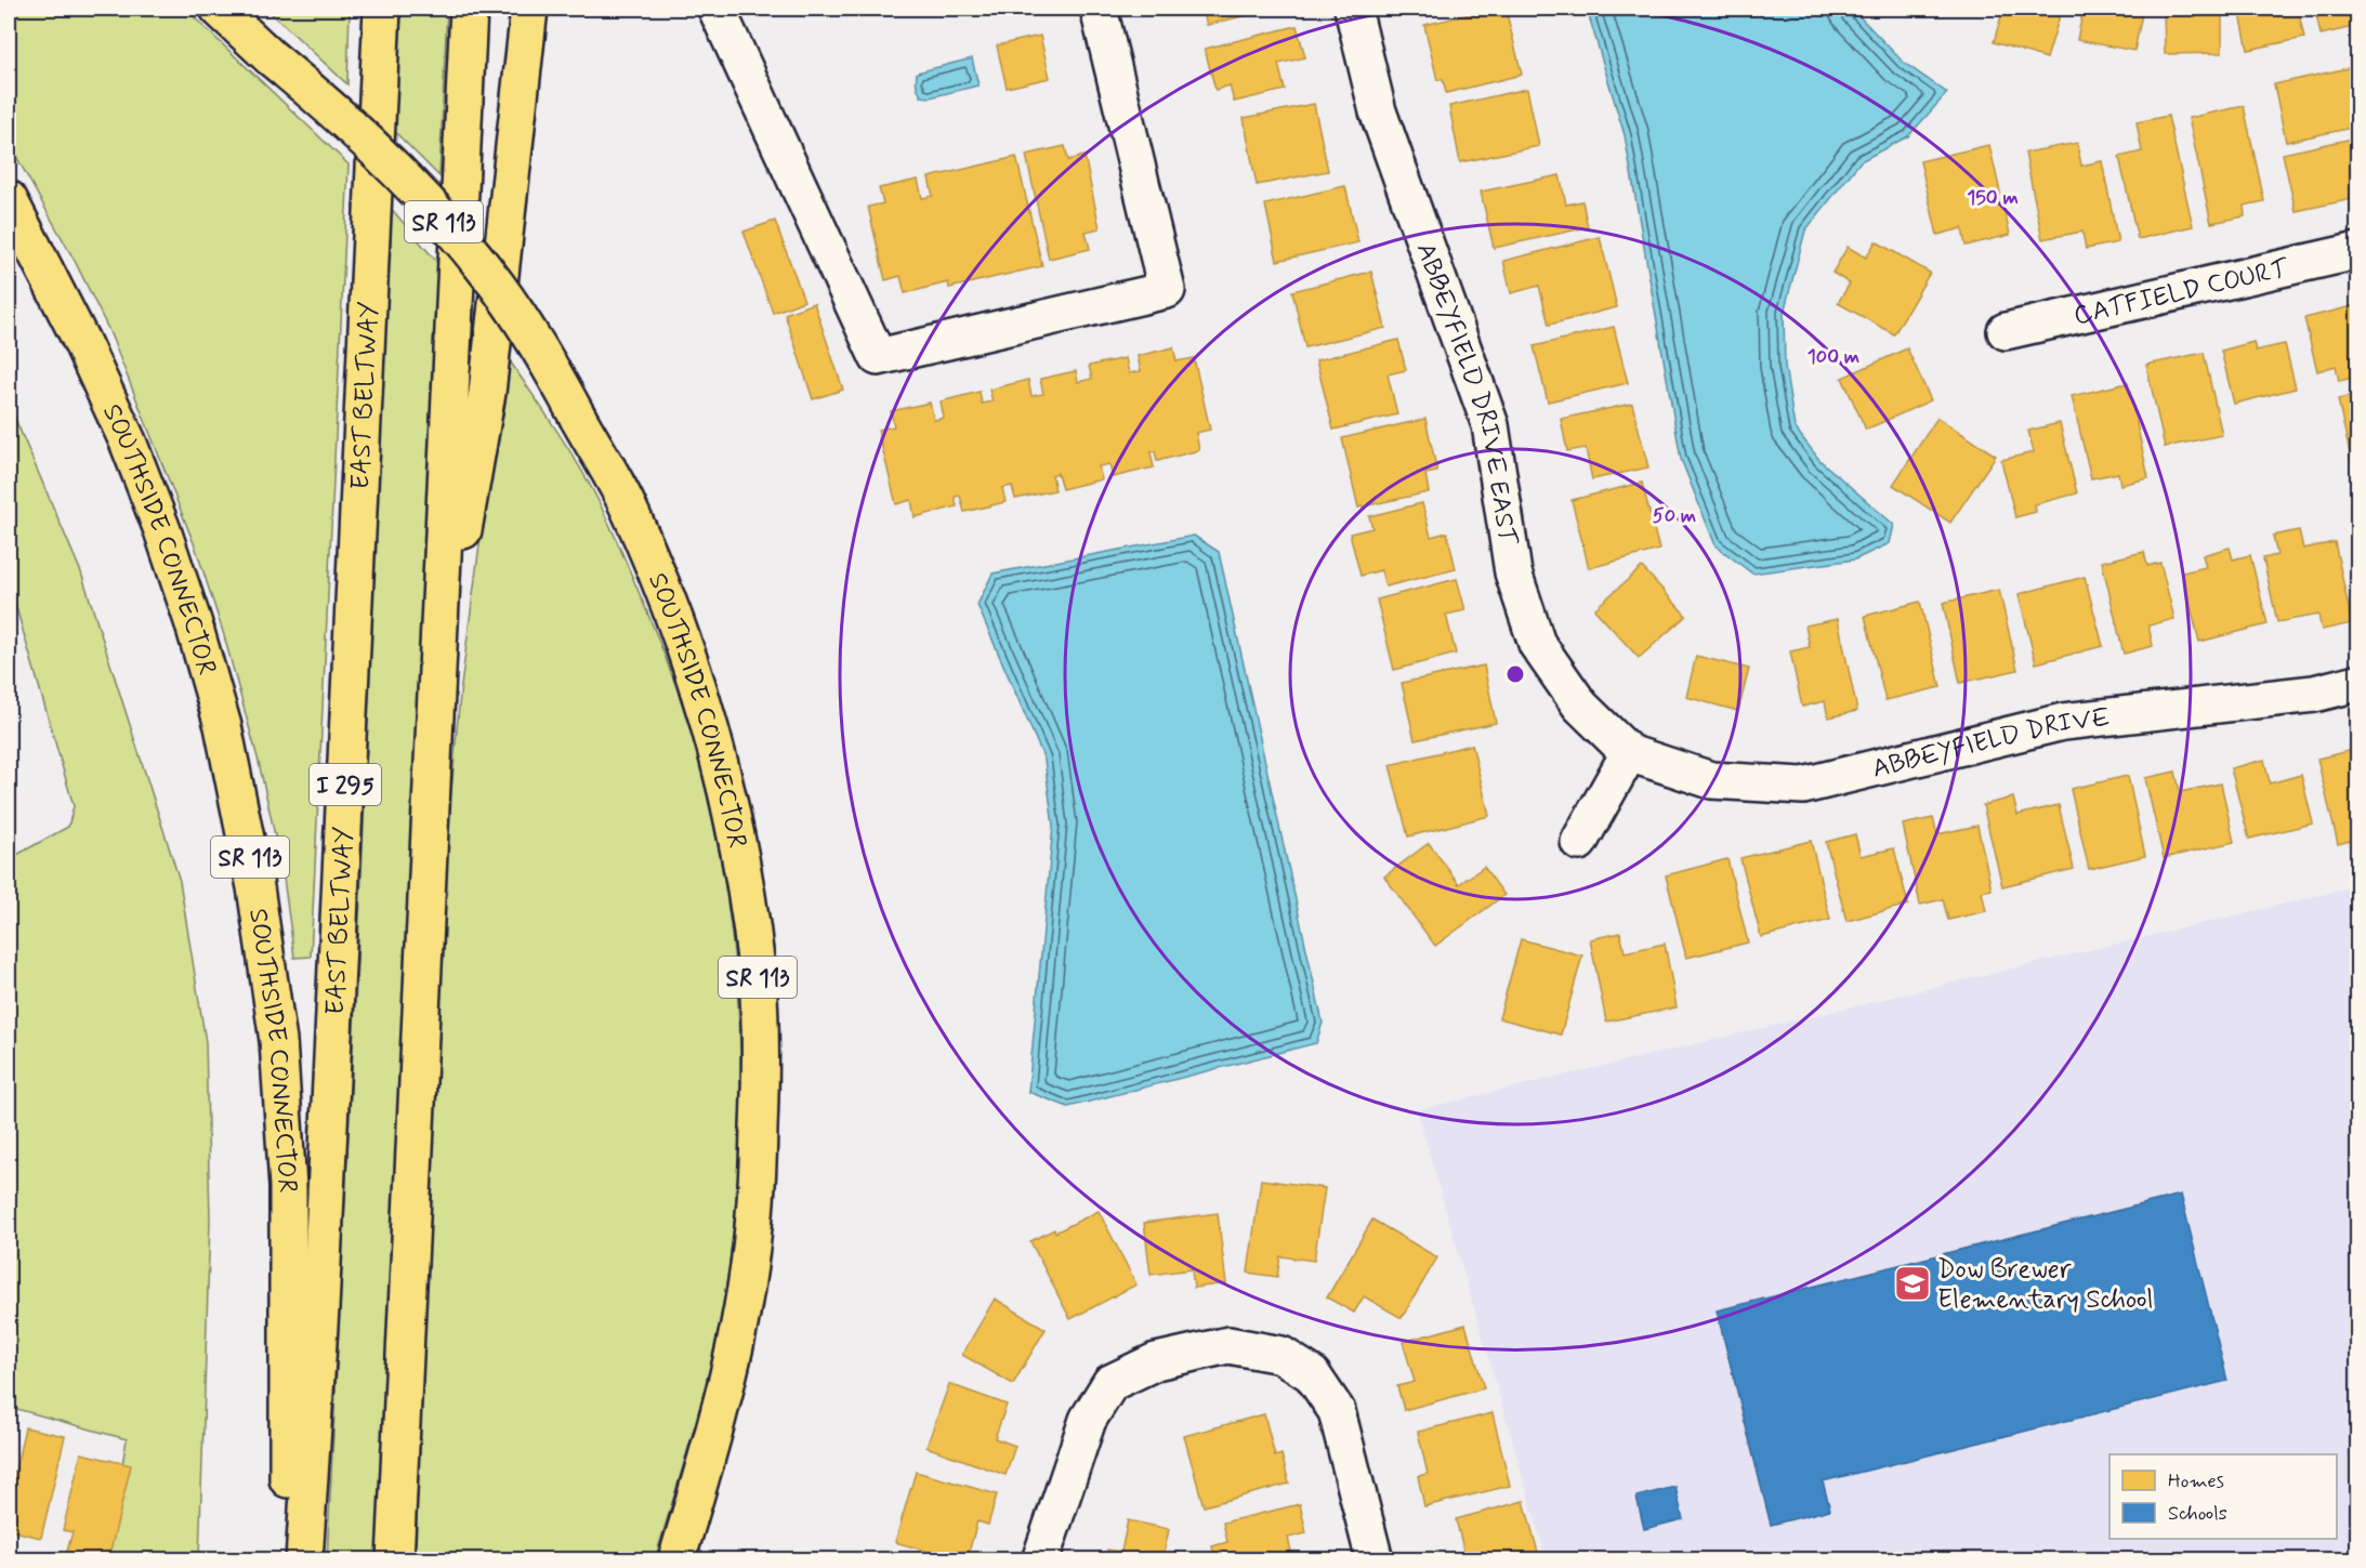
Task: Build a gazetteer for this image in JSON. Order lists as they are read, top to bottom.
{
  "streets": {
    "highway": [
      "SR 113",
      "EAST BELTWAY",
      "SOUTHSIDE CONNECTOR",
      "I 295"
    ],
    "street": ["CATFIELD COURT", "ABBEYFIELD DRIVE EAST", "ABBEYFIELD DRIVE"]
  },
  "crossings": [
    ["ABBEYFIELD DRIVE EAST", "ABBEYFIELD DRIVE"]
  ],
  "places": {
    "school or university": ["Dow Brewer Elementary School"]
  },
  "legend": ["Homes", "Schools"],
  "rings": ["150 m", "100 m", "50 m"]
}
